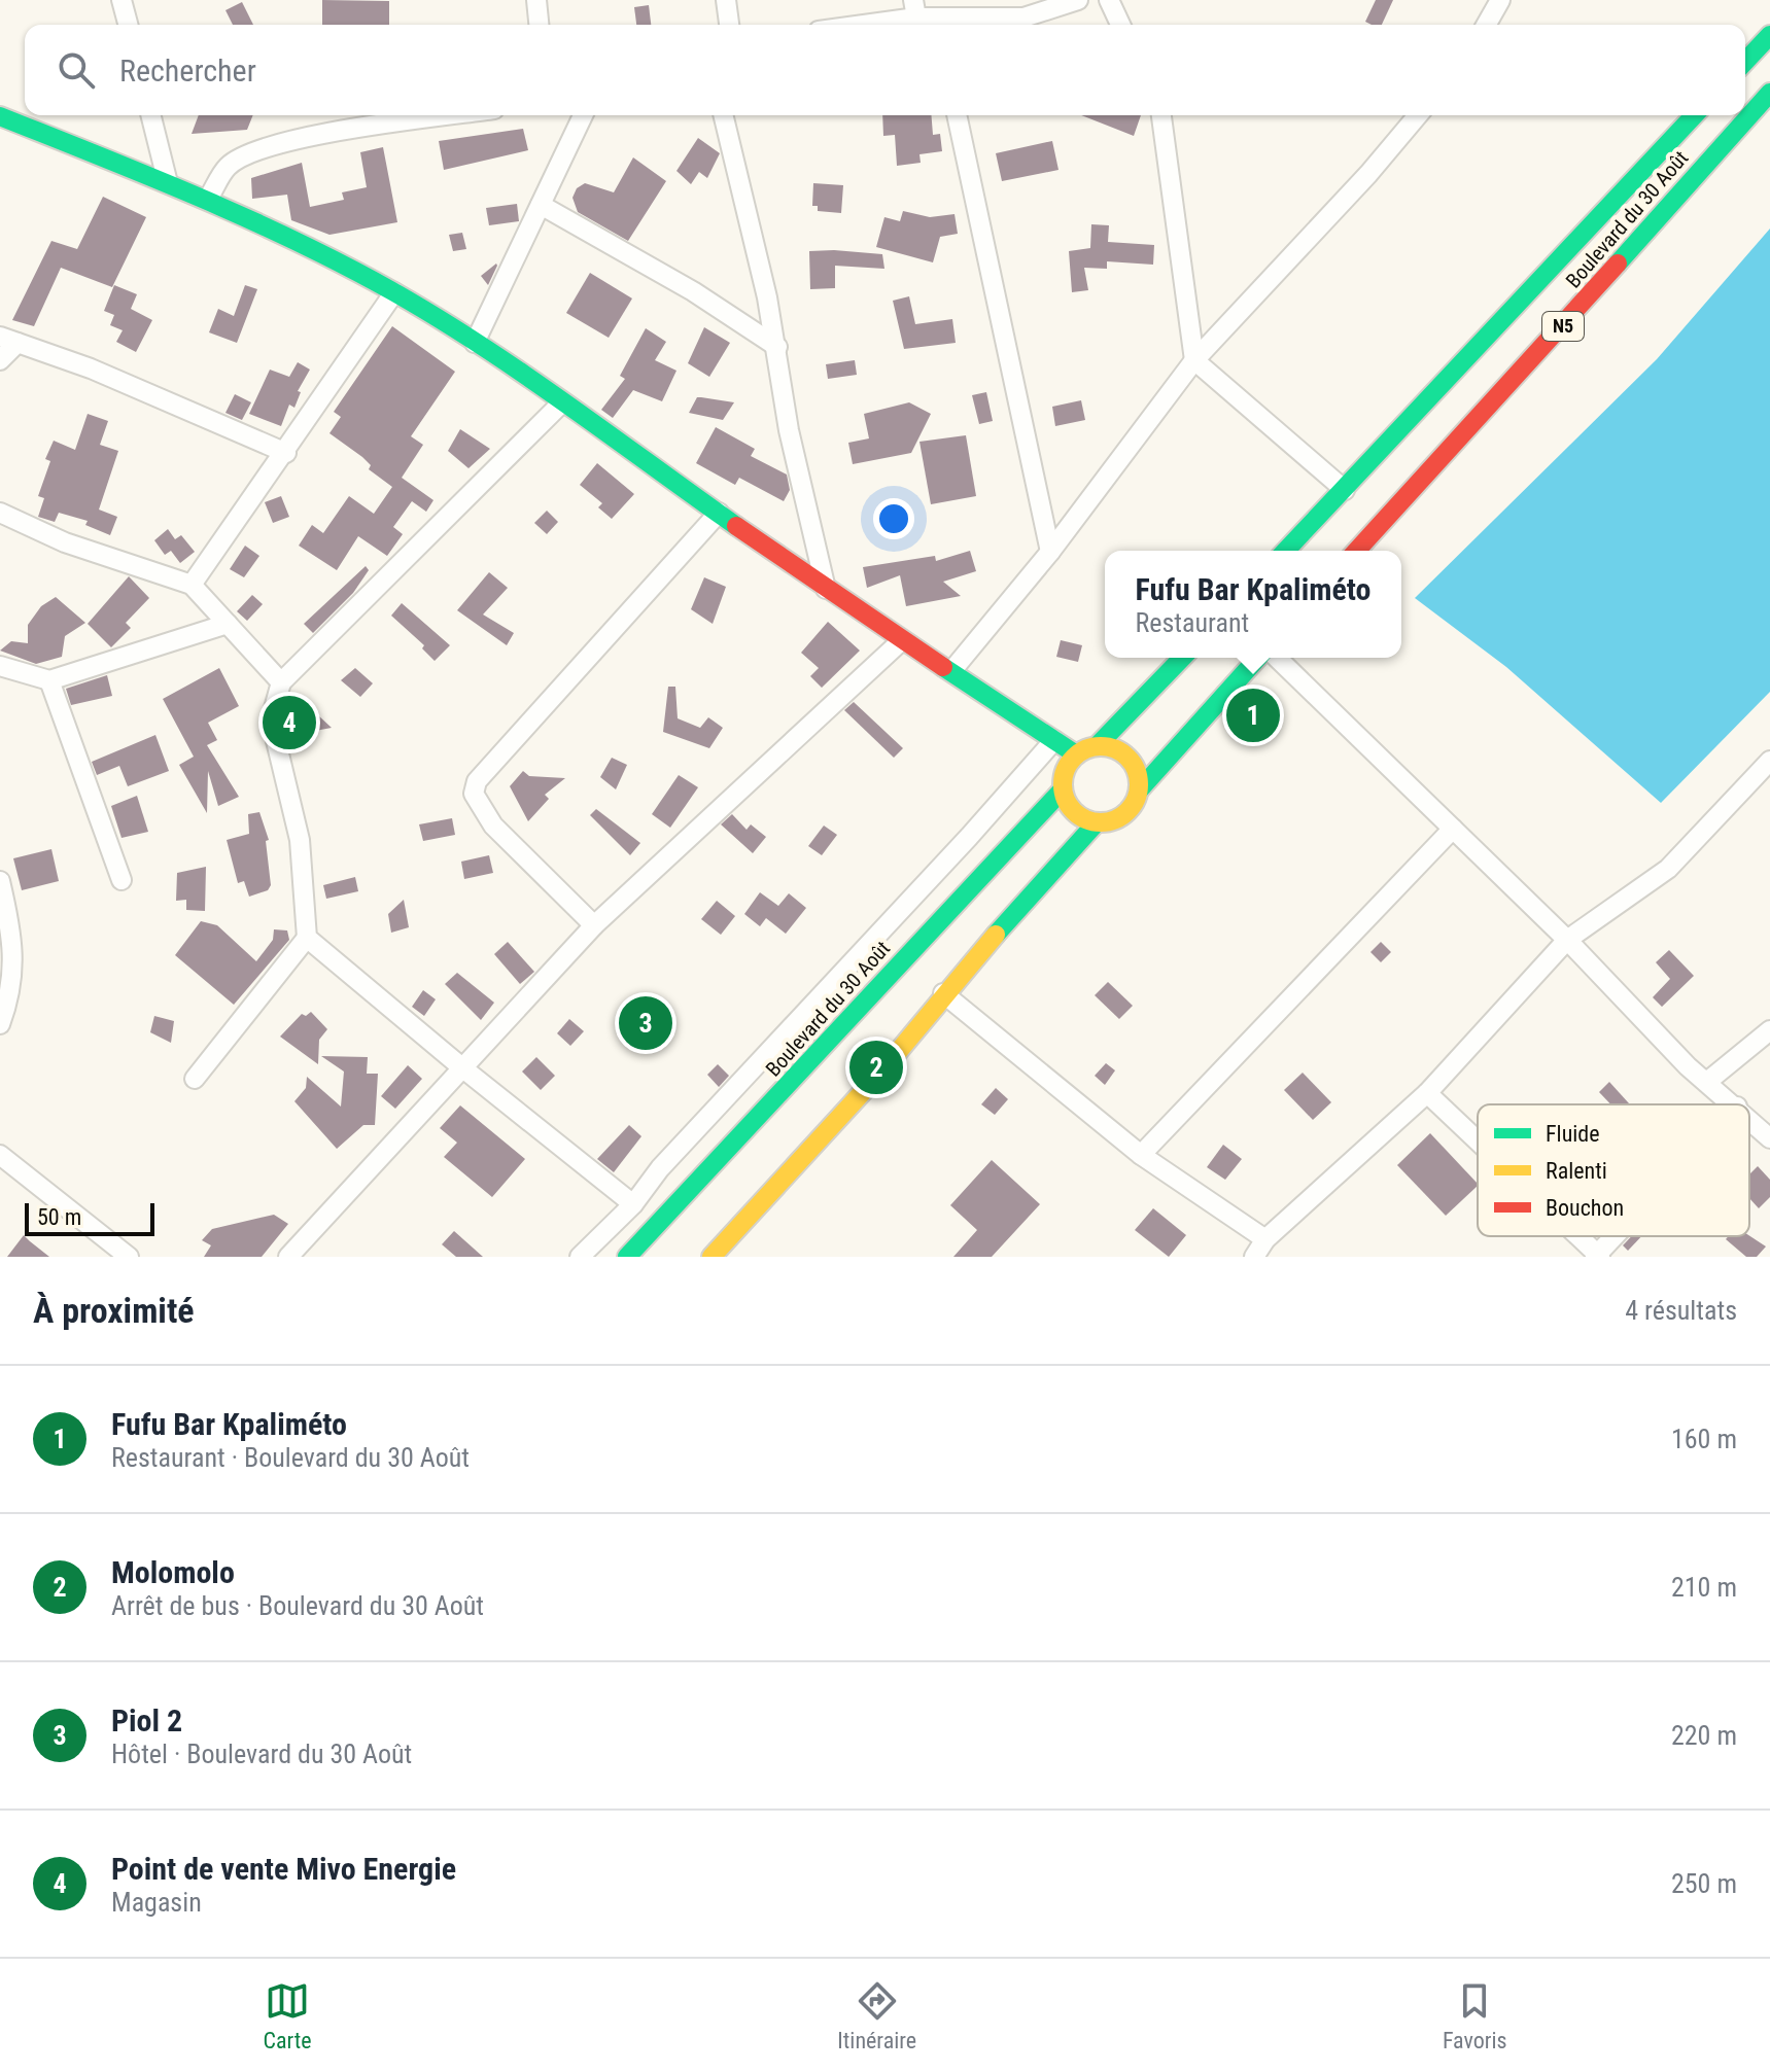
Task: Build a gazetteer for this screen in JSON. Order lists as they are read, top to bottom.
{
  "streets": {
    "main road": ["Boulevard du 30 Août", "N5"]
  },
  "legend": ["Fluide", "Ralenti", "Bouchon"],
  "scale_bar": "50 m",
  "page": {
    "search": "Rechercher",
    "popup": ["Fufu Bar Kpaliméto", "Restaurant"],
    "pins": [
      "1",
      "4",
      "3",
      "2"
    ],
    "scale": "50 m",
    "heading": ["À proximité", "4 résultats"],
    "list": [
      {
        "mark": "1",
        "name": "Fufu Bar Kpaliméto",
        "note": "Restaurant · Boulevard du 30 Août",
        "value": "160 m"
      },
      {
        "mark": "2",
        "name": "Molomolo",
        "note": "Arrêt de bus · Boulevard du 30 Août",
        "value": "210 m"
      },
      {
        "mark": "3",
        "name": "Piol 2",
        "note": "Hôtel · Boulevard du 30 Août",
        "value": "220 m"
      },
      {
        "mark": "4",
        "name": "Point de vente Mivo Energie",
        "note": "Magasin",
        "value": "250 m"
      }
    ],
    "nav": ["Carte", "Itinéraire", "Favoris"]
  }
}
